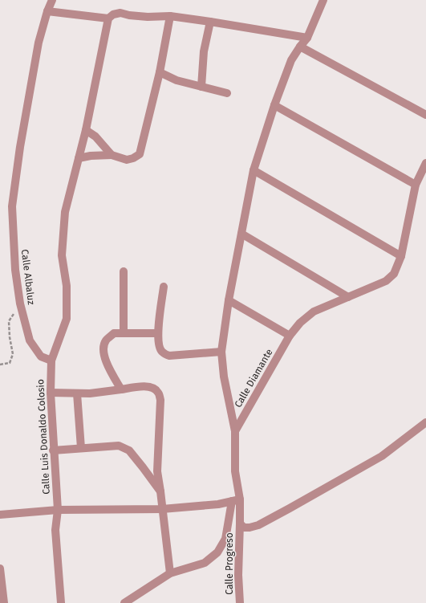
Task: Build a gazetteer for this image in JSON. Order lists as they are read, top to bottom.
{
  "streets": {
    "street": [
      "Calle Albaluz",
      "Calle Diamante",
      "Calle Luis Donaldo Colosio",
      "Calle Progreso"
    ]
  },
  "crossings": [
    ["Calle Albaluz", "Calle Luis Donaldo Colosio"],
    ["Calle Diamante", "Calle Progreso"]
  ]
}
